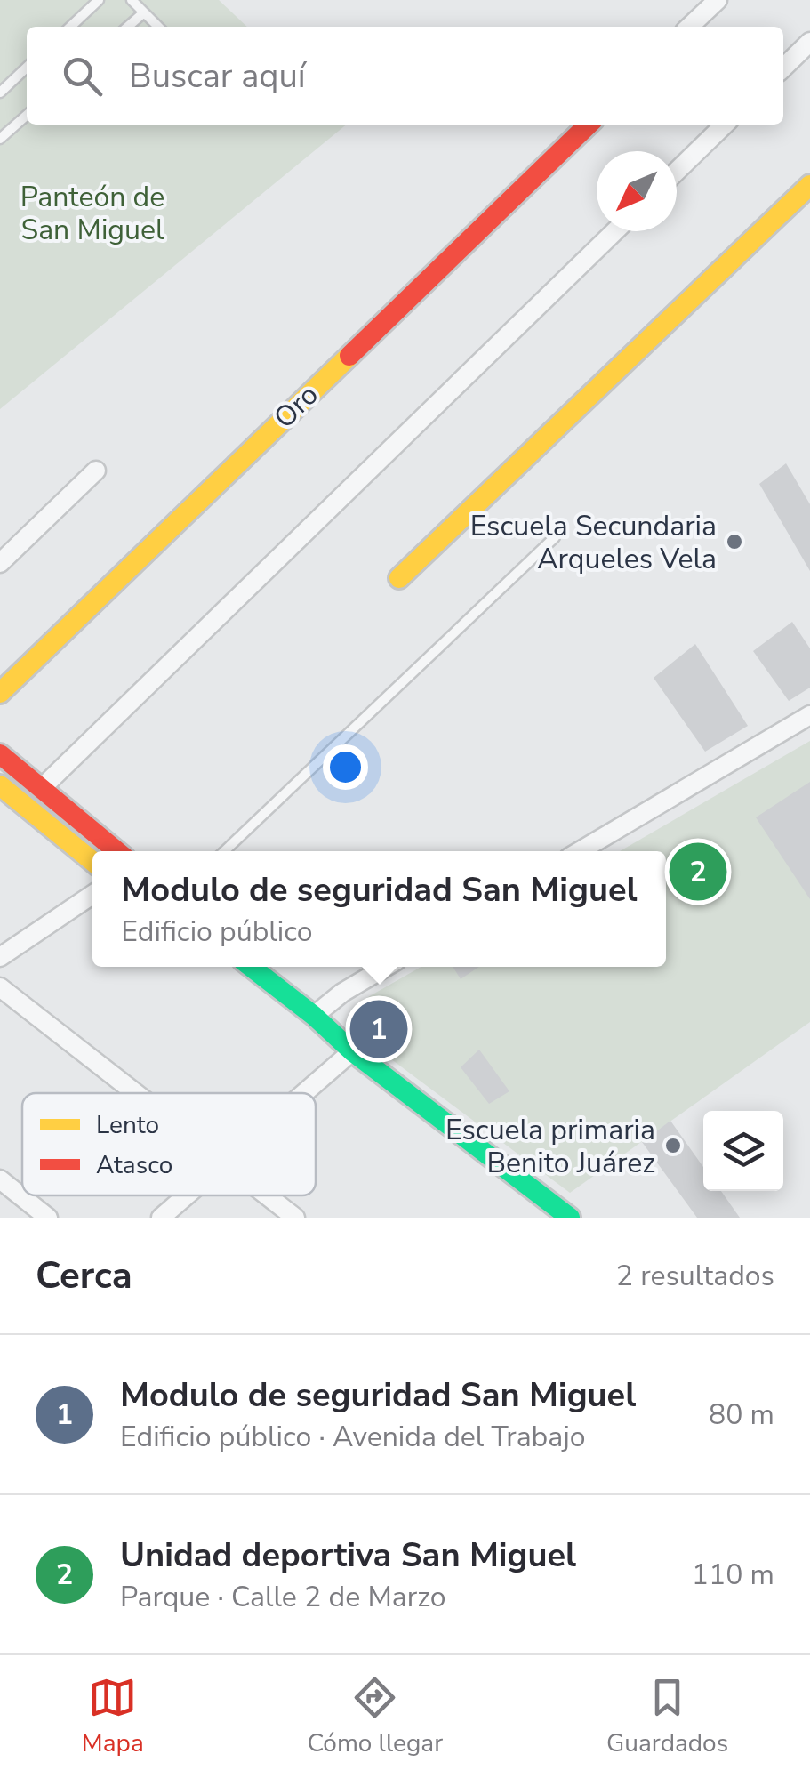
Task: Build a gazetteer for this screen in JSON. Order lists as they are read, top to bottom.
{
  "streets": {
    "street": ["Oro"]
  },
  "parks": ["Panteón de San Miguel"],
  "places": ["Escuela Secundaria Arqueles Vela", "Escuela primaria Benito Juárez"],
  "legend": ["Lento", "Atasco"],
  "north": "bottom left",
  "page": {
    "search": "Buscar aquí",
    "pins": ["2", "1"],
    "popup": ["Modulo de seguridad San Miguel", "Edificio público"],
    "heading": ["Cerca", "2 resultados"],
    "list": [
      {
        "mark": "1",
        "name": "Modulo de seguridad San Miguel",
        "note": "Edificio público · Avenida del Trabajo",
        "value": "80 m"
      },
      {
        "mark": "2",
        "name": "Unidad deportiva San Miguel",
        "note": "Parque · Calle 2 de Marzo",
        "value": "110 m"
      }
    ],
    "nav": ["Mapa", "Cómo llegar", "Guardados"]
  }
}
